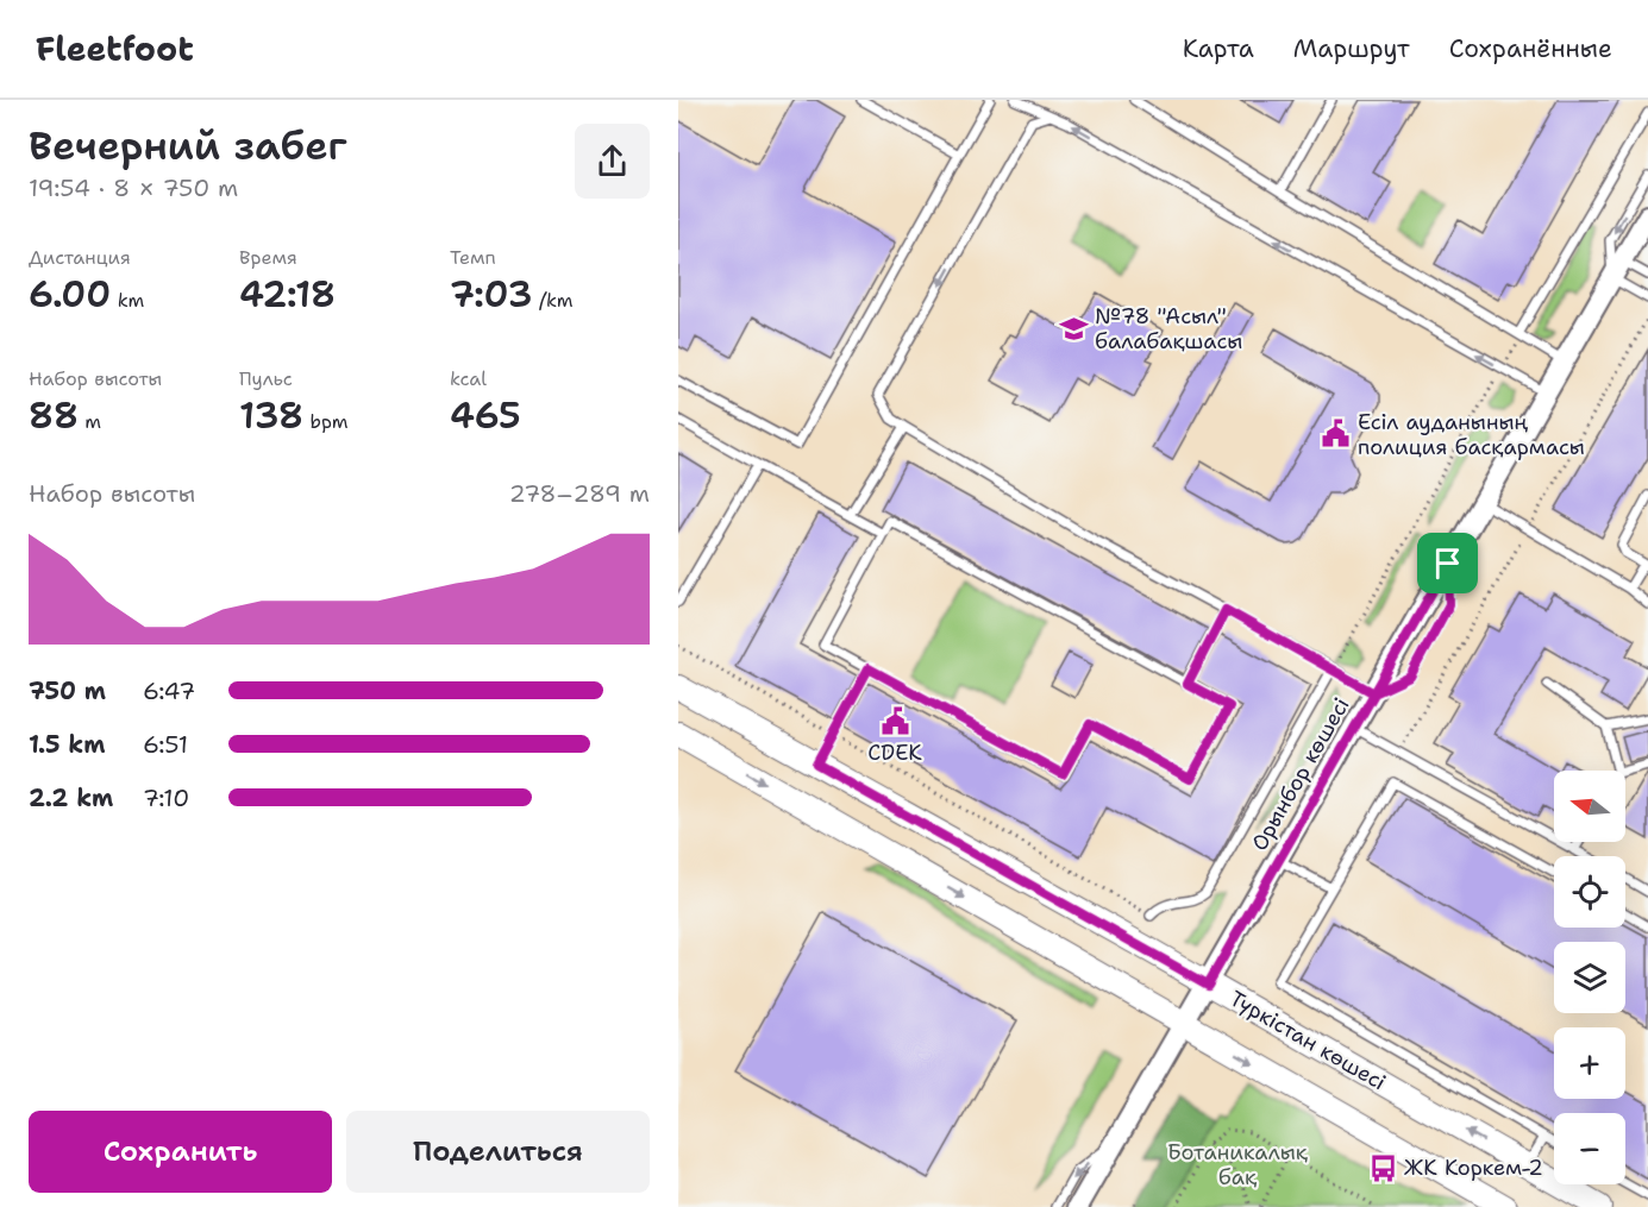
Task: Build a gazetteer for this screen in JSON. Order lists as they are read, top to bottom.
{
  "streets": {
    "main road": ["Түркістан көшесі"],
    "street": ["Орынбор көшесі"]
  },
  "crossings": [
    ["Орынбор көшесі", "Түркістан көшесі"]
  ],
  "parks": ["Ботаникалық бақ"],
  "places": {
    "school or university": ["№78 \"Асыл\" балабақшасы"],
    "public building": ["Есіл ауданының полиция басқармасы", "CDEK"],
    "bus stop": ["ЖК Коркем-2"]
  },
  "north": "left",
  "page": {
    "header": "Fleetfoot",
    "nav": ["Карта", "Маршрут", "Сохранённые"],
    "heading": ["Вечерний забег", "19:54 · 8 × 750 m"],
    "stats": [
      ["Дистанция", "6.00 km"],
      ["Время", "42:18"],
      ["Темп", "7:03 /km"],
      ["Набор высоты", "88 m"],
      ["Пульс", "138 bpm"],
      ["kcal", "465"]
    ],
    "chart": ["Набор высоты", "278–289 m"],
    "list": [
      {
        "name": "750 m",
        "note": "6:47"
      },
      {
        "name": "1.5 km",
        "note": "6:51"
      },
      {
        "name": "2.2 km",
        "note": "7:10"
      }
    ],
    "map_buttons": ["+", "−"],
    "buttons": ["Сохранить", "Поделиться"]
  }
}
